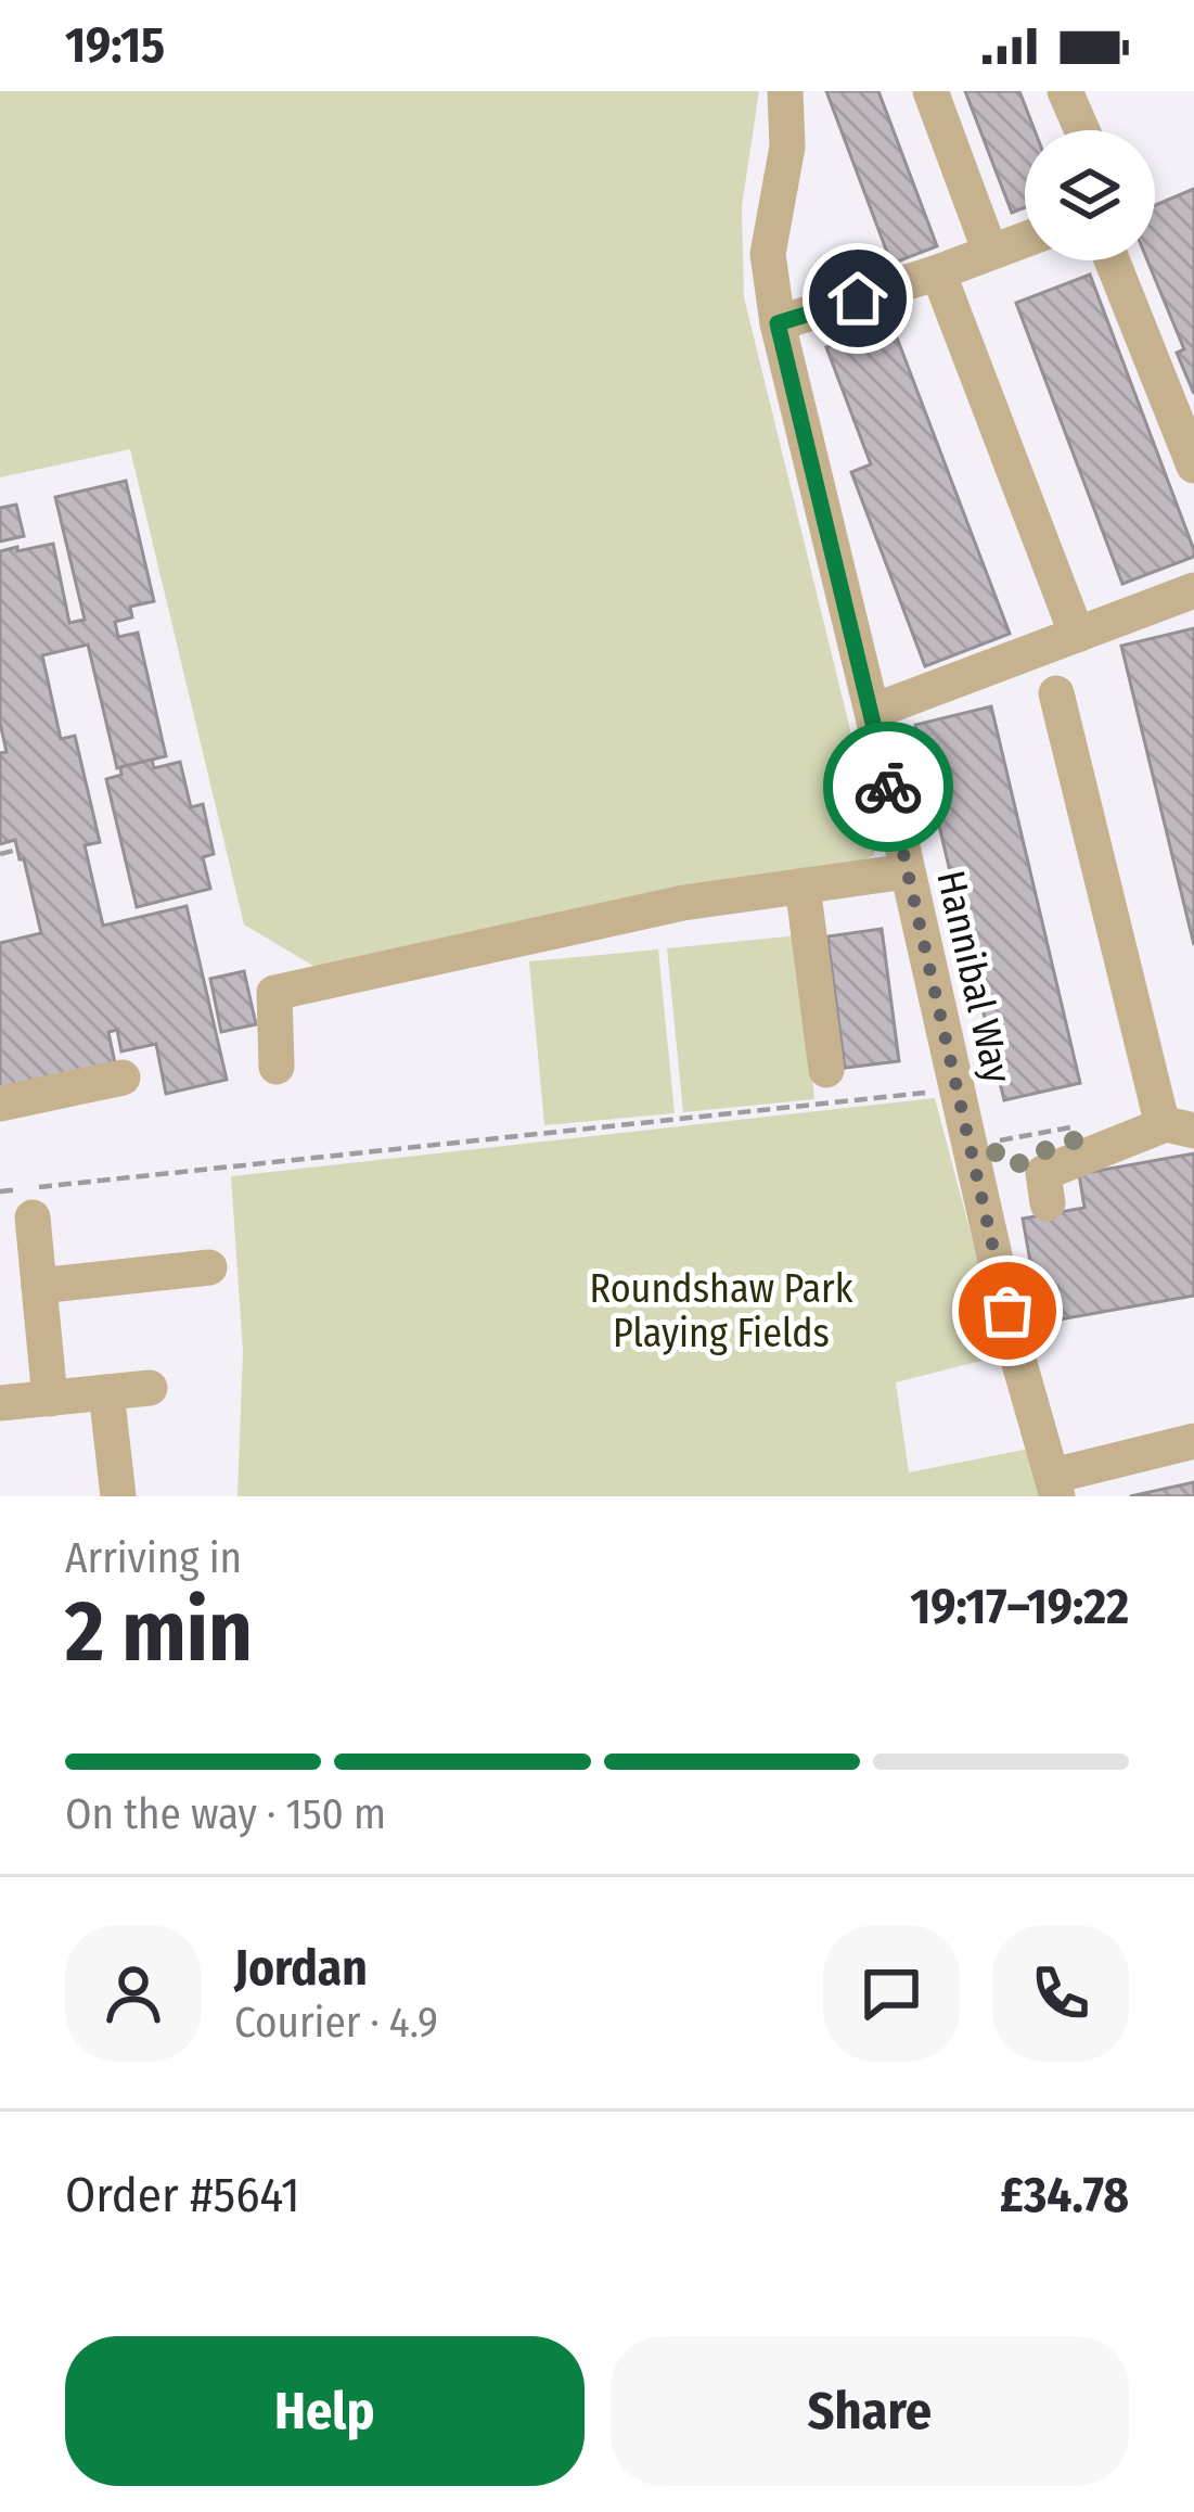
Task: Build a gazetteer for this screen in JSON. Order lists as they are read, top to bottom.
{
  "streets": {
    "street": ["Hannibal Way"]
  },
  "parks": ["Roundshaw Park Playing Fields"],
  "page": {
    "status": "19:15",
    "heading": ["2 min", "Arriving in", "19:17–19:22"],
    "panel": [
      "Jordan",
      "Courier · 4.9",
      "Order #5641",
      "£34.78"
    ],
    "bar": "On the way · 150 m",
    "buttons": ["Help", "Share"]
  }
}
